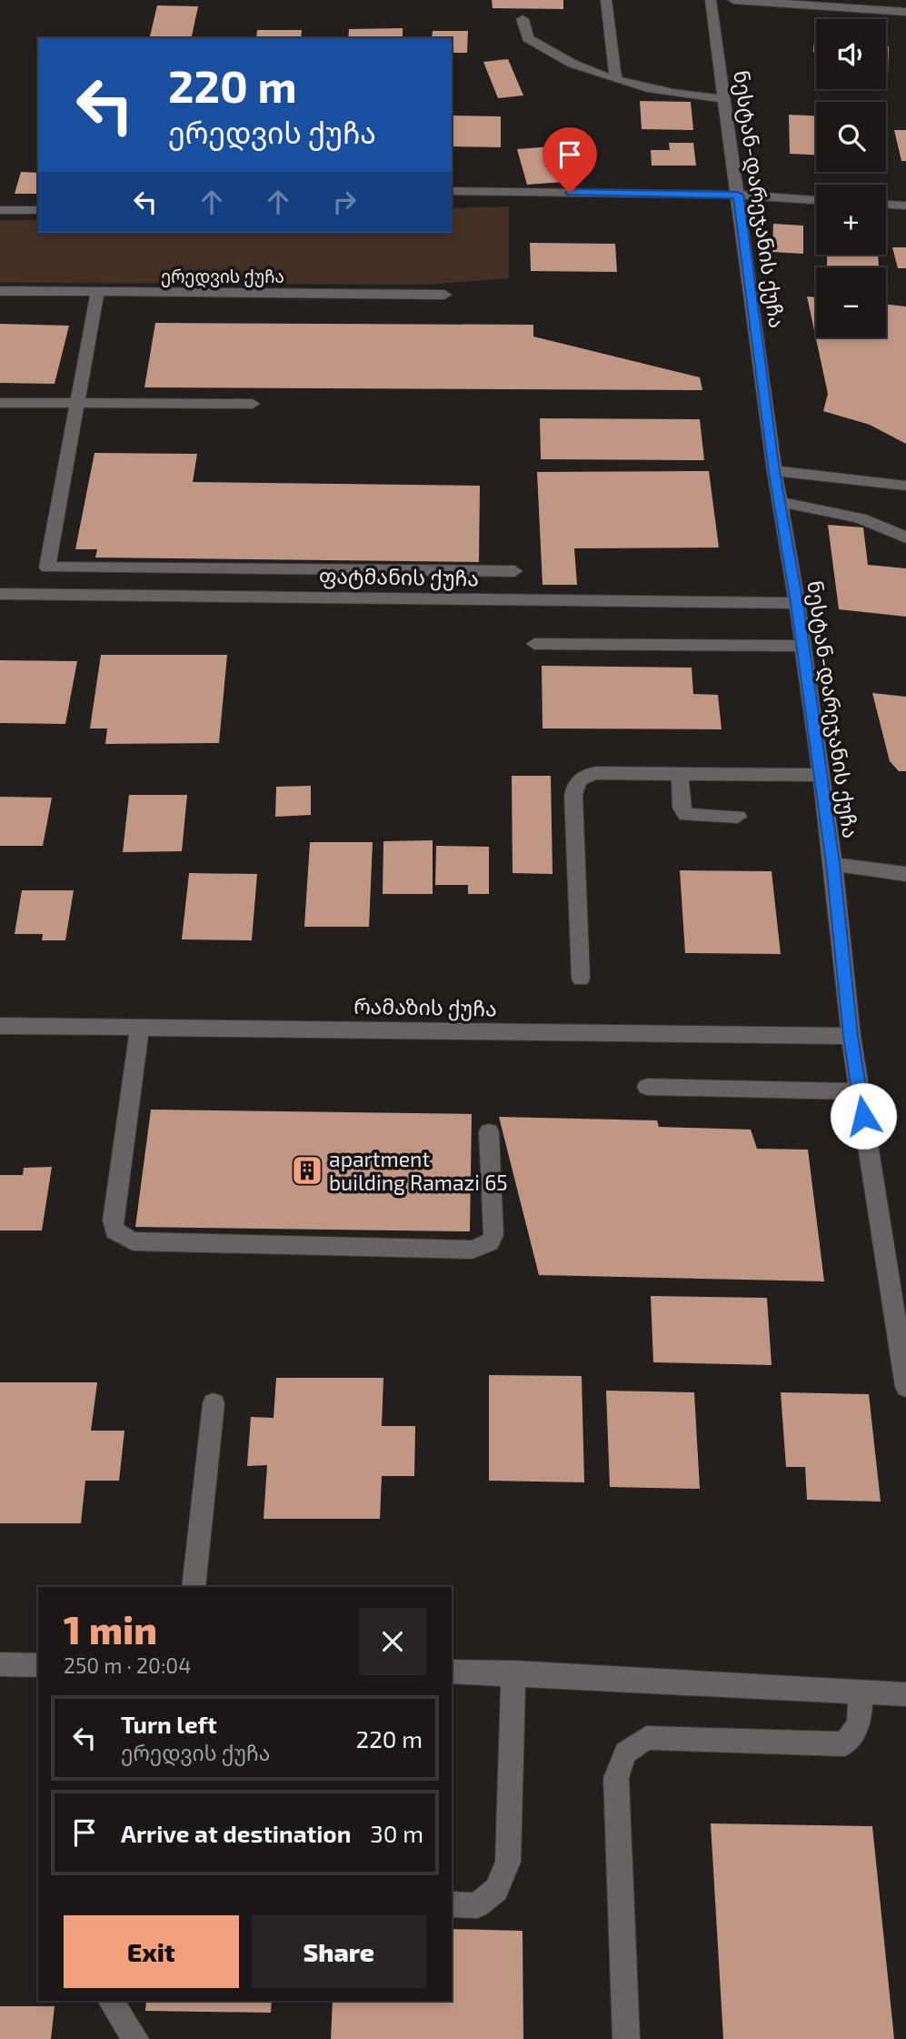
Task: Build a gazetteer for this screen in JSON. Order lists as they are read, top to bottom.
{
  "streets": {
    "street": [
      "ნესტან-დარეჯანის ქუჩა",
      "ერედვის ქუჩა",
      "ფატმანის ქუჩა",
      "რამაზის ქუჩა"
    ]
  },
  "crossings": [
    ["ნესტან-დარეჯანის ქუჩა", "ფატმანის ქუჩა"],
    ["ნესტან-დარეჯანის ქუჩა", "რამაზის ქუჩა"]
  ],
  "places": {
    "building": ["apartment building Ramazi 65"]
  },
  "page": {
    "map_buttons": ["+", "−"],
    "turn": ["220 m", "ერედვის ქუჩა"],
    "heading": ["1 min", "250 m · 20:04"],
    "list": [
      {
        "name": "Turn left",
        "note": "ერედვის ქუჩა",
        "value": "220 m"
      },
      {
        "name": "Arrive at destination",
        "value": "30 m"
      }
    ],
    "buttons": ["Exit", "Share"]
  }
}
